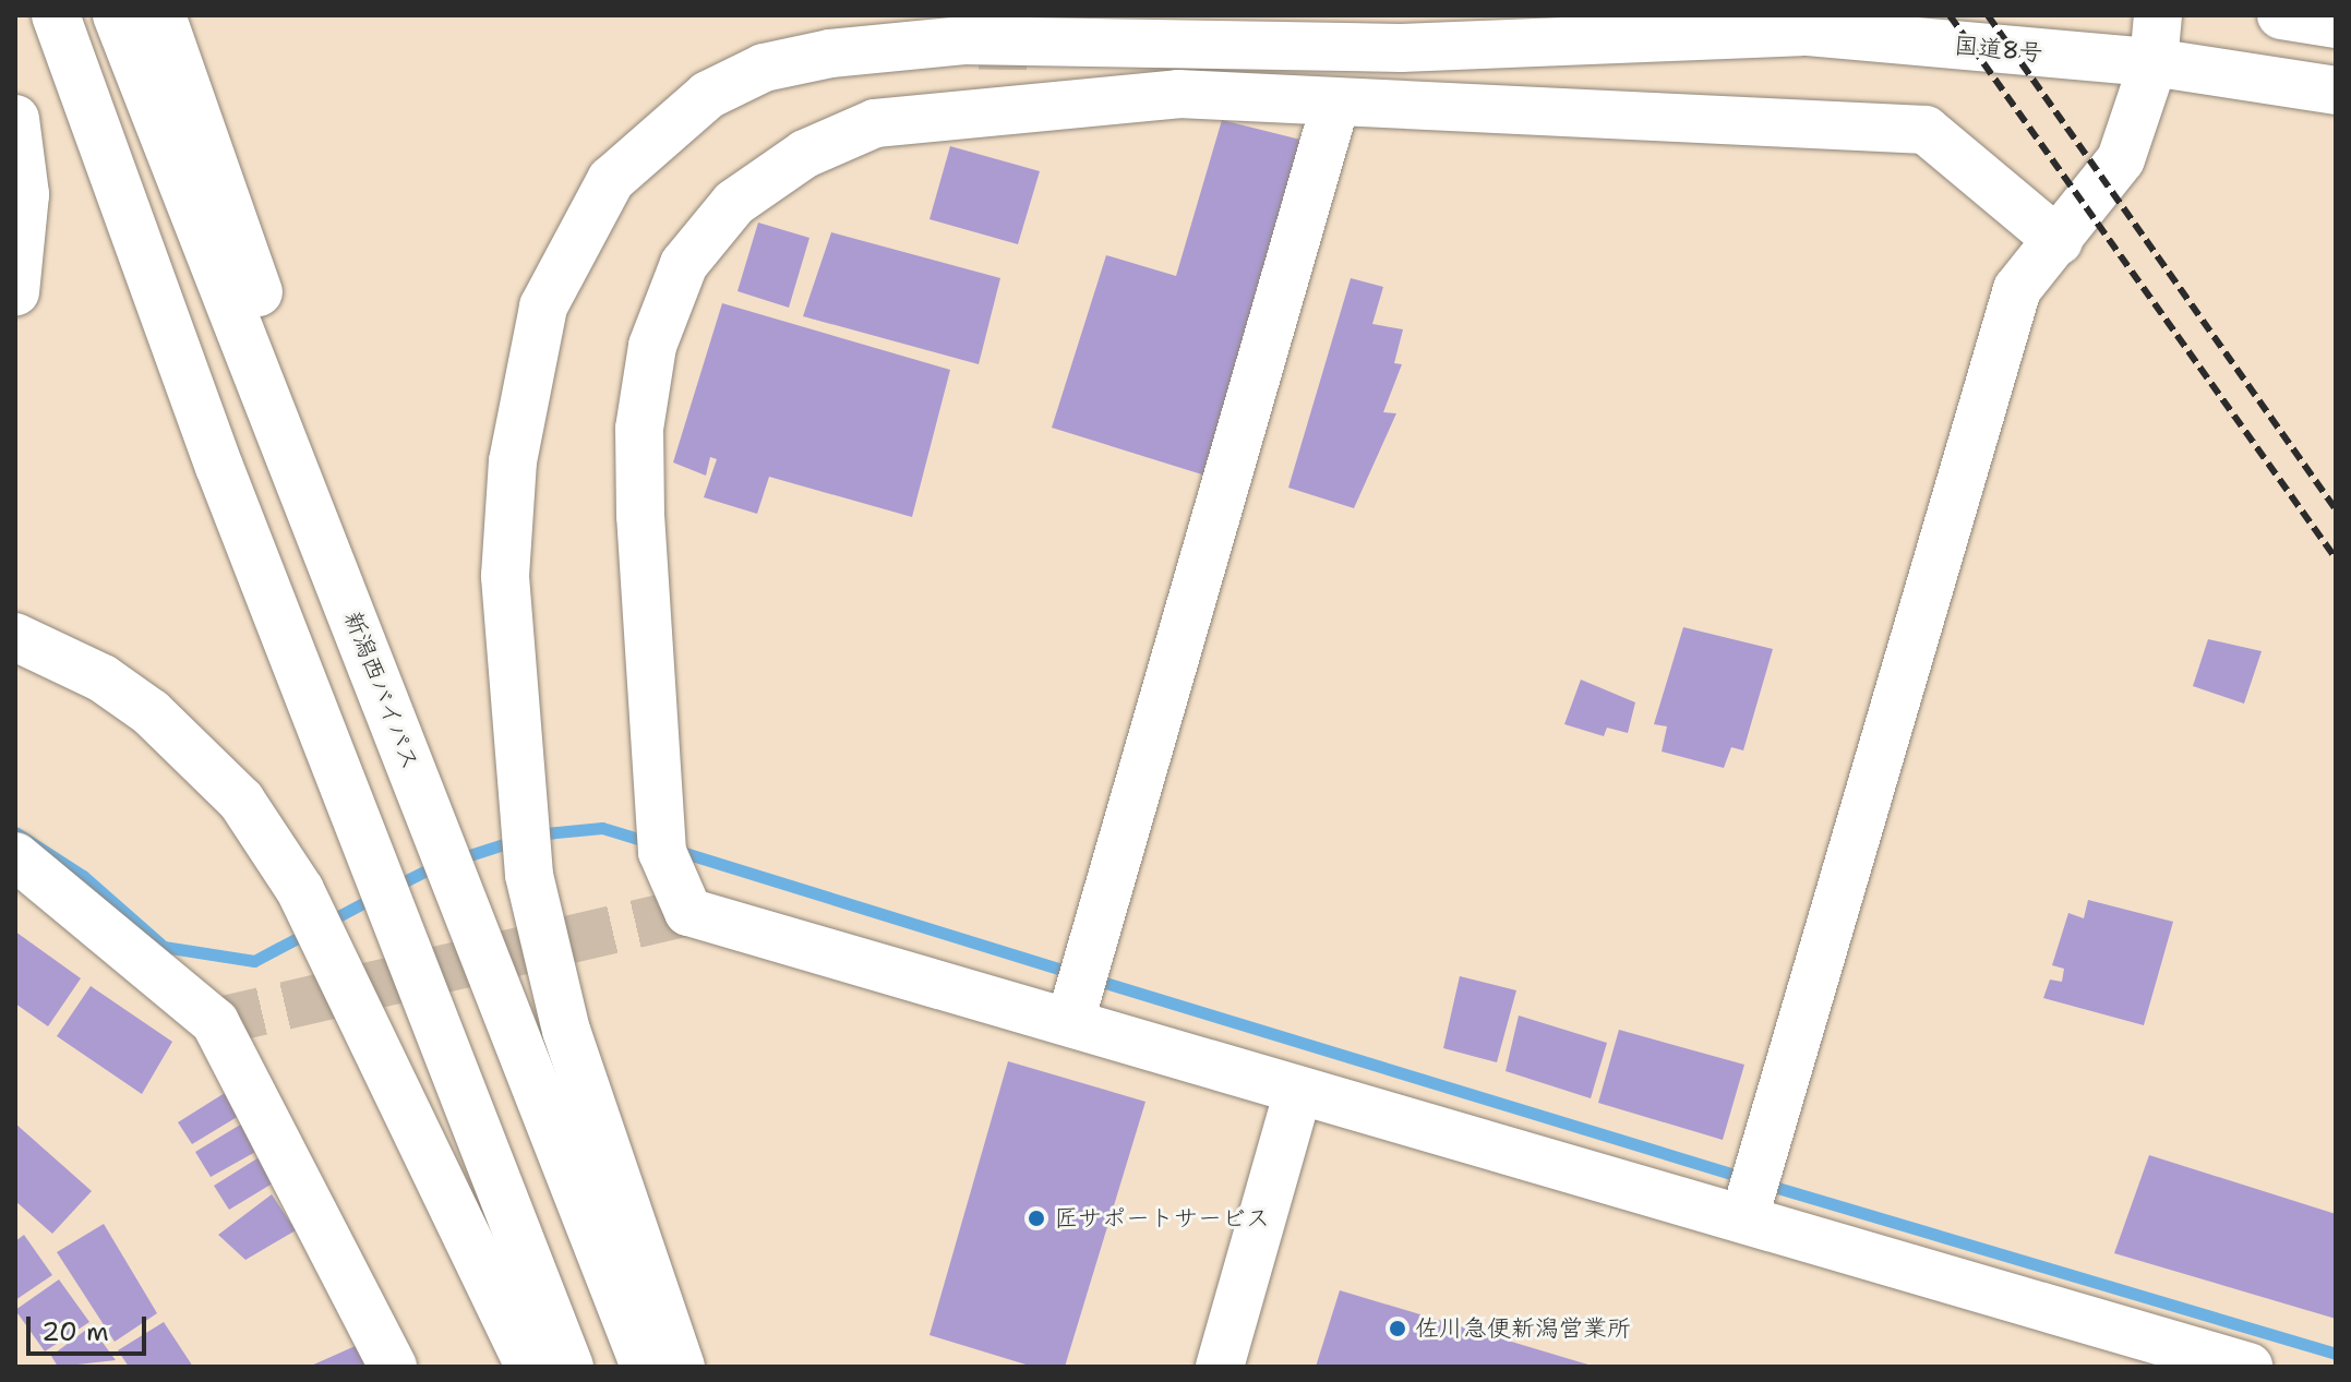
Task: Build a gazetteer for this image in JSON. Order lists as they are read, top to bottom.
{
  "streets": {
    "main road": ["国道8号", "新潟西バイパス"]
  },
  "places": ["匠サポートサービス", "佐川急便新潟営業所"],
  "scale_bar": "20 m"
}
